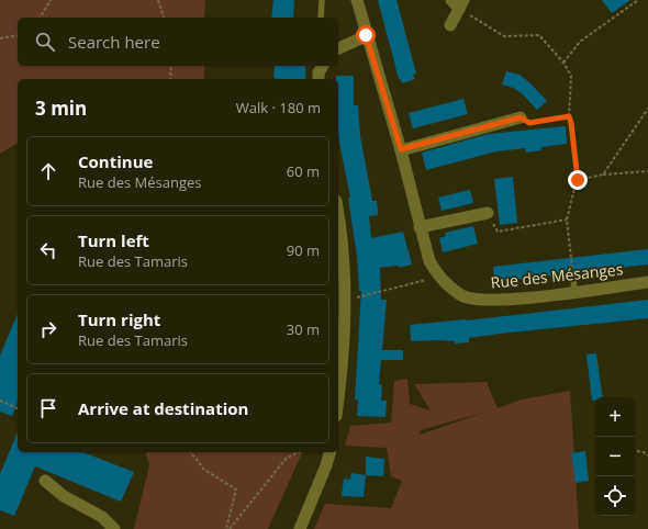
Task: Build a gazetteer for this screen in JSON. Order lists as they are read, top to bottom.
{
  "streets": {
    "street": ["Rue des Mésanges"]
  },
  "page": {
    "search": "Search here",
    "heading": ["3 min", "Walk · 180 m"],
    "list": [
      ["Continue", "Rue des Mésanges", "60 m"],
      ["Turn left", "Rue des Tamaris", "90 m"],
      ["Turn right", "Rue des Tamaris", "30 m"],
      "Arrive at destination"
    ],
    "map_buttons": ["+", "−"]
  }
}
